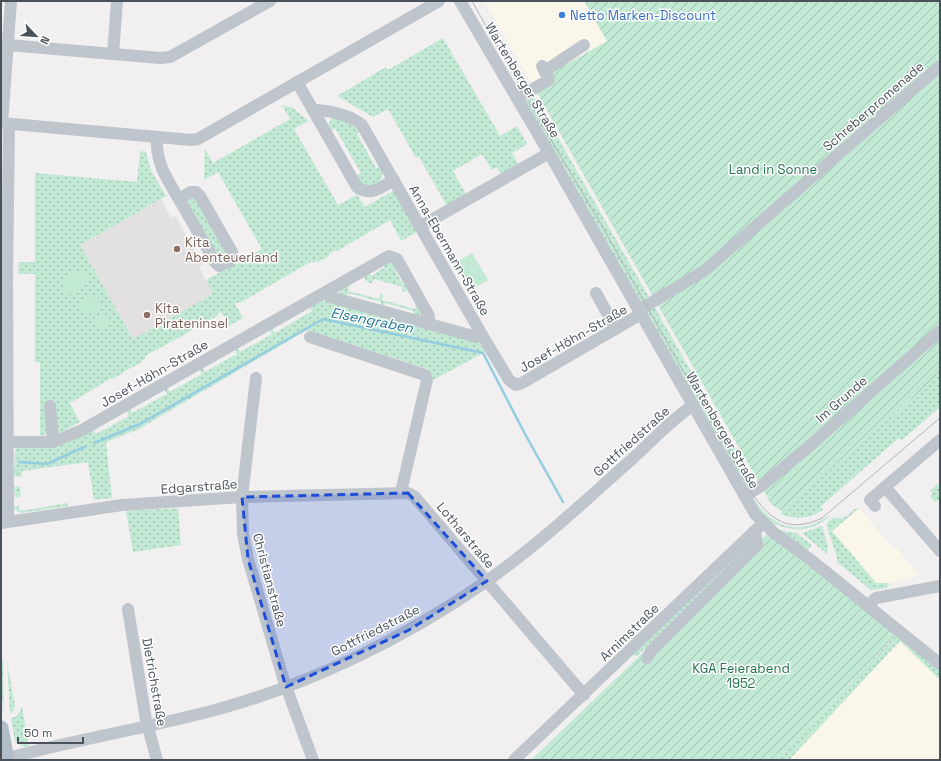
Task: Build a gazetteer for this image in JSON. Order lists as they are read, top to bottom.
{
  "streets": {
    "street": [
      "Wartenberger Straße",
      "Schreberpromenade",
      "Anna-Ebermann-Straße",
      "Josef-Höhn-Straße",
      "Im Grunde",
      "Gottfriedstraße",
      "Edgarstraße",
      "Lotharstraße",
      "Christianstraße",
      "Arnimstraße",
      "Dietrichstraße"
    ]
  },
  "crossings": [
    ["Wartenberger Straße", "Schreberpromenade"],
    ["Wartenberger Straße", "Anna-Ebermann-Straße"],
    ["Wartenberger Straße", "Josef-Höhn-Straße"],
    ["Wartenberger Straße", "Im Grunde"],
    ["Wartenberger Straße", "Gottfriedstraße"],
    ["Wartenberger Straße", "Arnimstraße"],
    ["Schreberpromenade", "Josef-Höhn-Straße"],
    ["Anna-Ebermann-Straße", "Josef-Höhn-Straße"],
    ["Gottfriedstraße", "Lotharstraße"],
    ["Gottfriedstraße", "Christianstraße"],
    ["Gottfriedstraße", "Dietrichstraße"],
    ["Edgarstraße", "Lotharstraße"],
    ["Edgarstraße", "Christianstraße"],
    ["Lotharstraße", "Arnimstraße"]
  ],
  "water": ["Elsengraben"],
  "parks": ["Land in Sonne", "KGA Feierabend 1952"],
  "places": ["Netto Marken-Discount", "Kita Abenteuerland", "Kita Pirateninsel"],
  "scale_bar": "50 m",
  "north": "bottom right"
}
